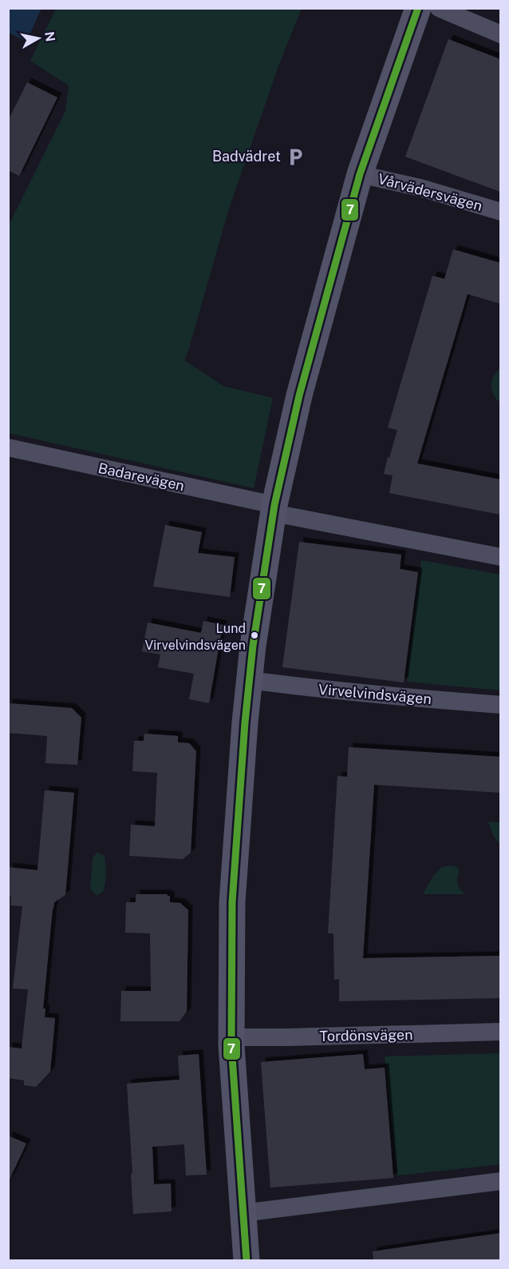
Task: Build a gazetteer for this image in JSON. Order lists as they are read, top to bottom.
{
  "streets": {
    "street": [
      "Vårvädersvägen",
      "Badarevägen",
      "Virvelvindsvägen",
      "Tordönsvägen"
    ]
  },
  "places": {
    "parking": ["Badvädret"],
    "other": ["Lund Virvelvindsvägen"]
  },
  "lines": ["transit line 7"],
  "north": "right"
}
